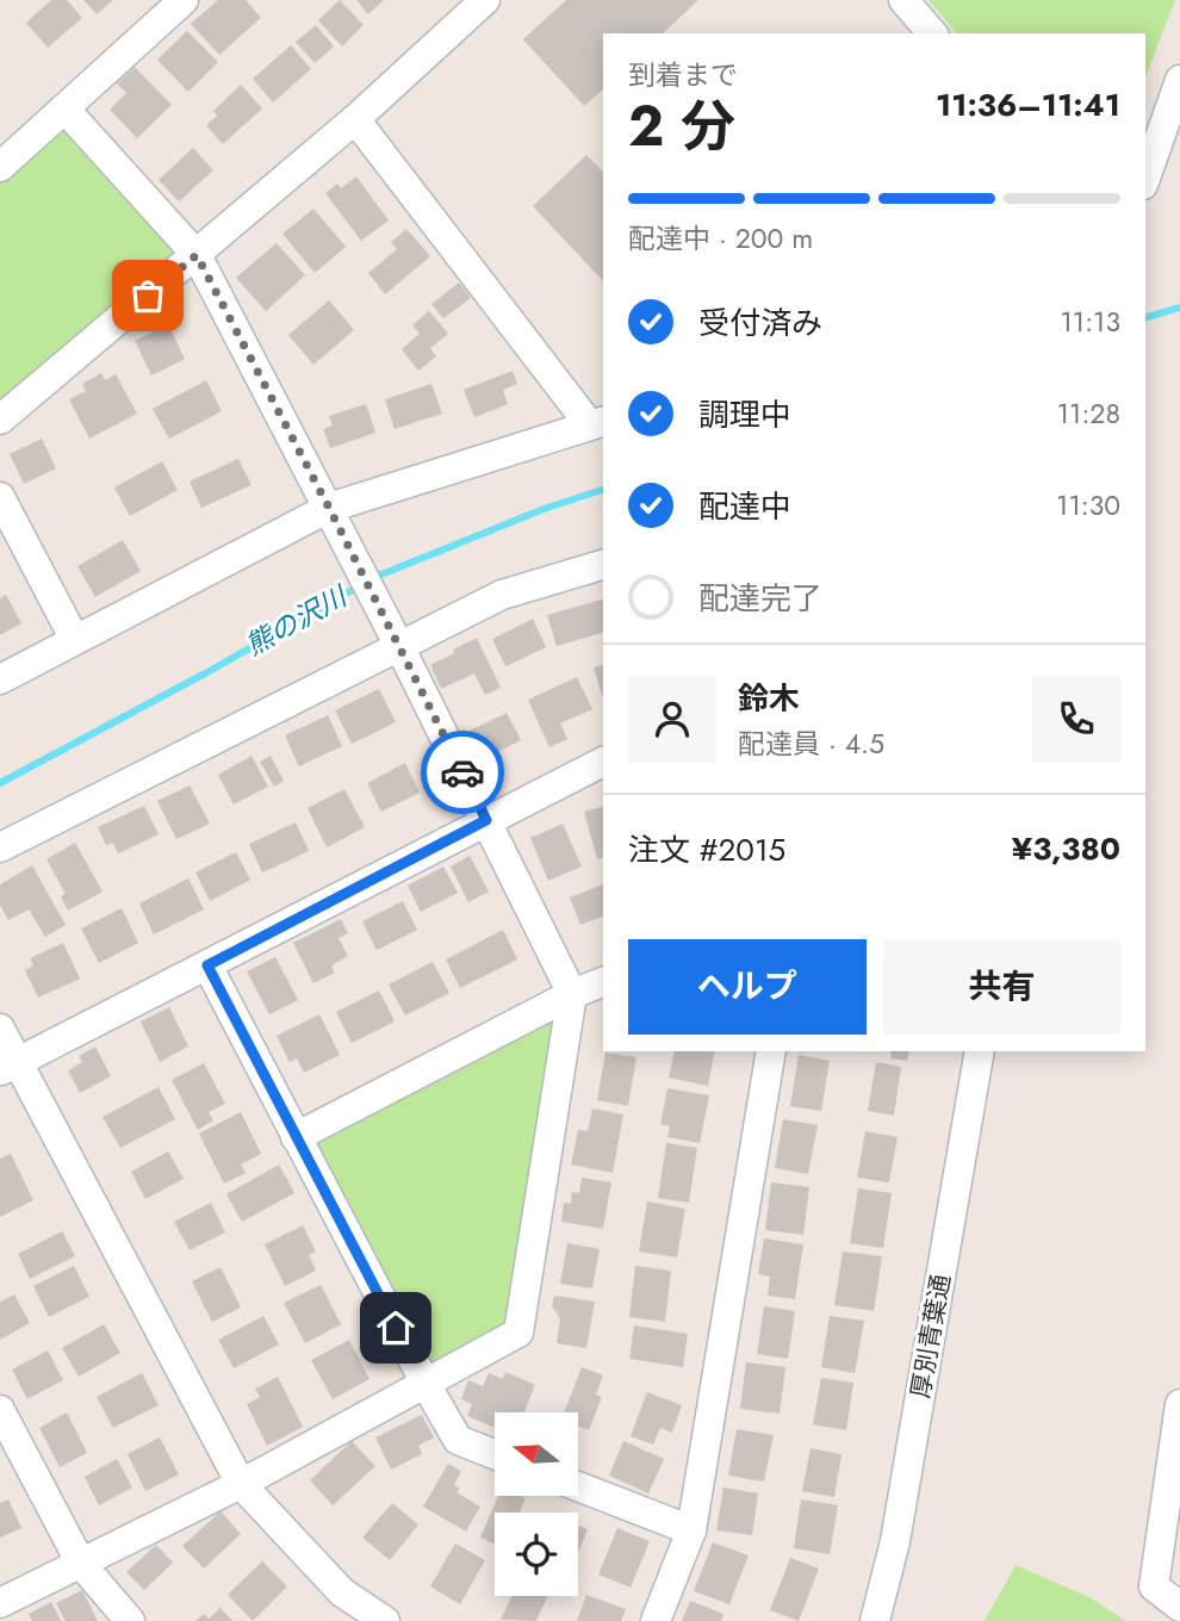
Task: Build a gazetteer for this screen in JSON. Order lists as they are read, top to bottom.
{
  "streets": {
    "street": ["厚別青葉通"]
  },
  "water": ["熊の沢川"],
  "north": "left",
  "page": {
    "heading": ["2 分", "到着まで", "11:36–11:41"],
    "panel": [
      "鈴木",
      "配達員 · 4.5",
      "注文 #2015",
      "¥3,380"
    ],
    "bar": "配達中 · 200 m",
    "list": [
      ["受付済み", "11:13"],
      ["調理中", "11:28"],
      ["配達中", "11:30"],
      "配達完了"
    ],
    "buttons": ["ヘルプ", "共有"]
  }
}
